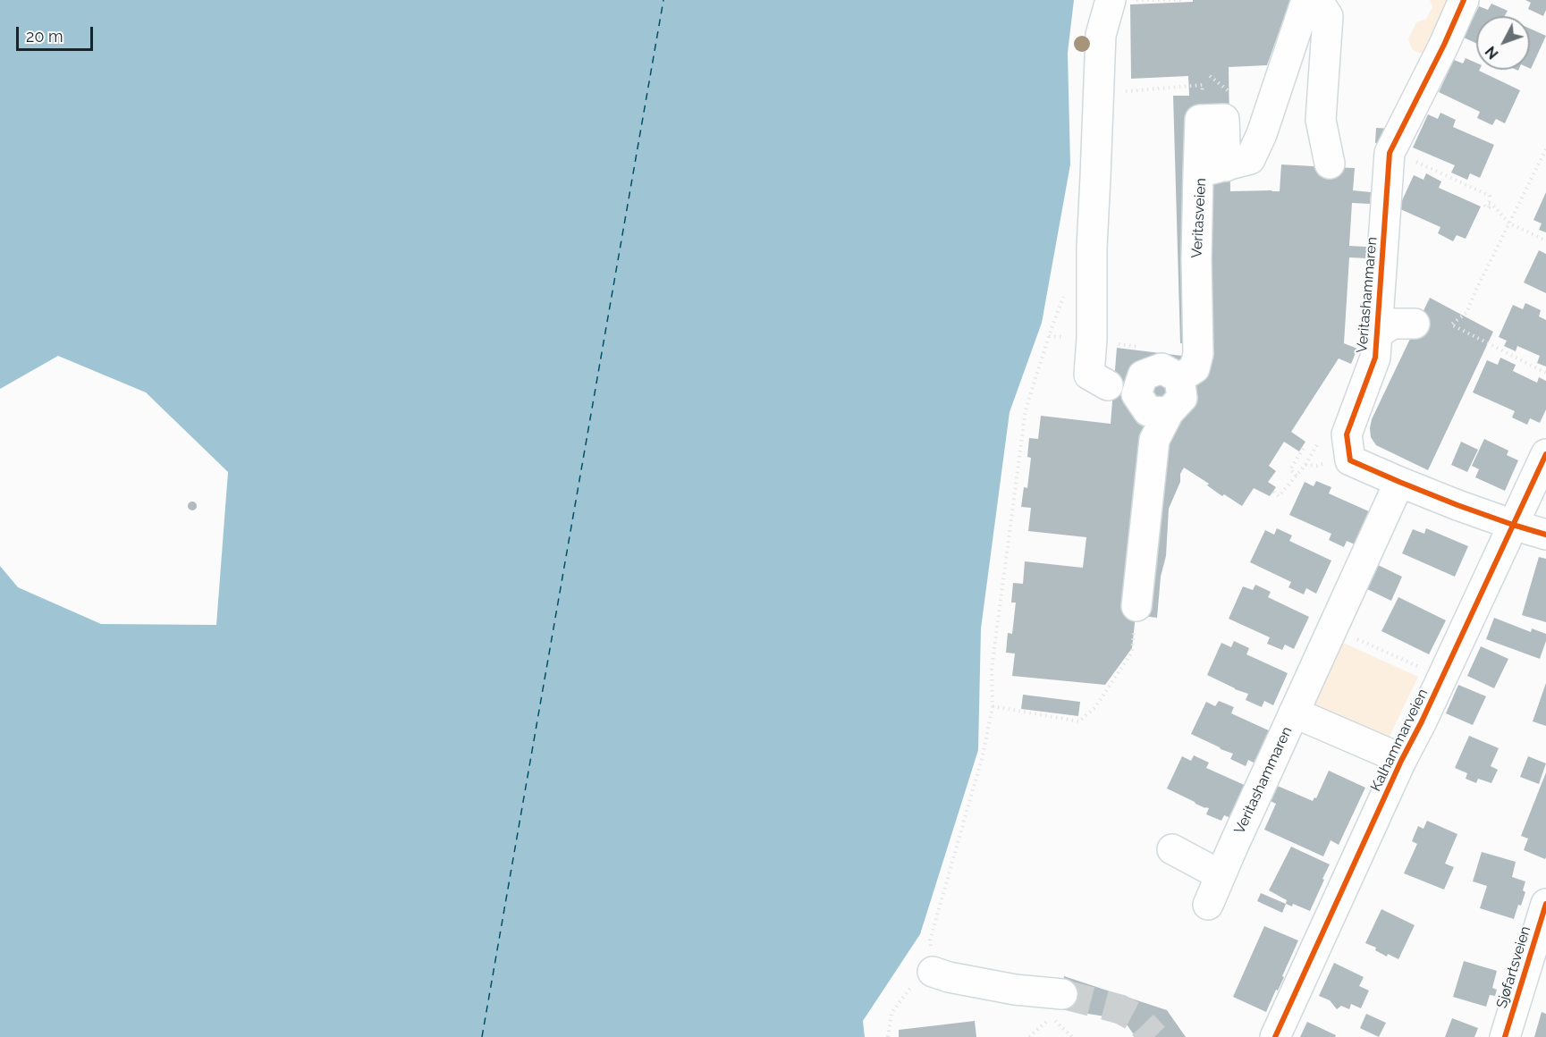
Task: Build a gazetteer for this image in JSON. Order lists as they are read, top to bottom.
{
  "streets": {
    "street": [
      "Veritasveien",
      "Veritashammaren",
      "Kalhammarveien",
      "Sjøfartsveien"
    ]
  },
  "crossings": [
    ["Veritashammaren", "Kalhammarveien"]
  ],
  "scale_bar": "20 m",
  "north": "bottom left"
}
